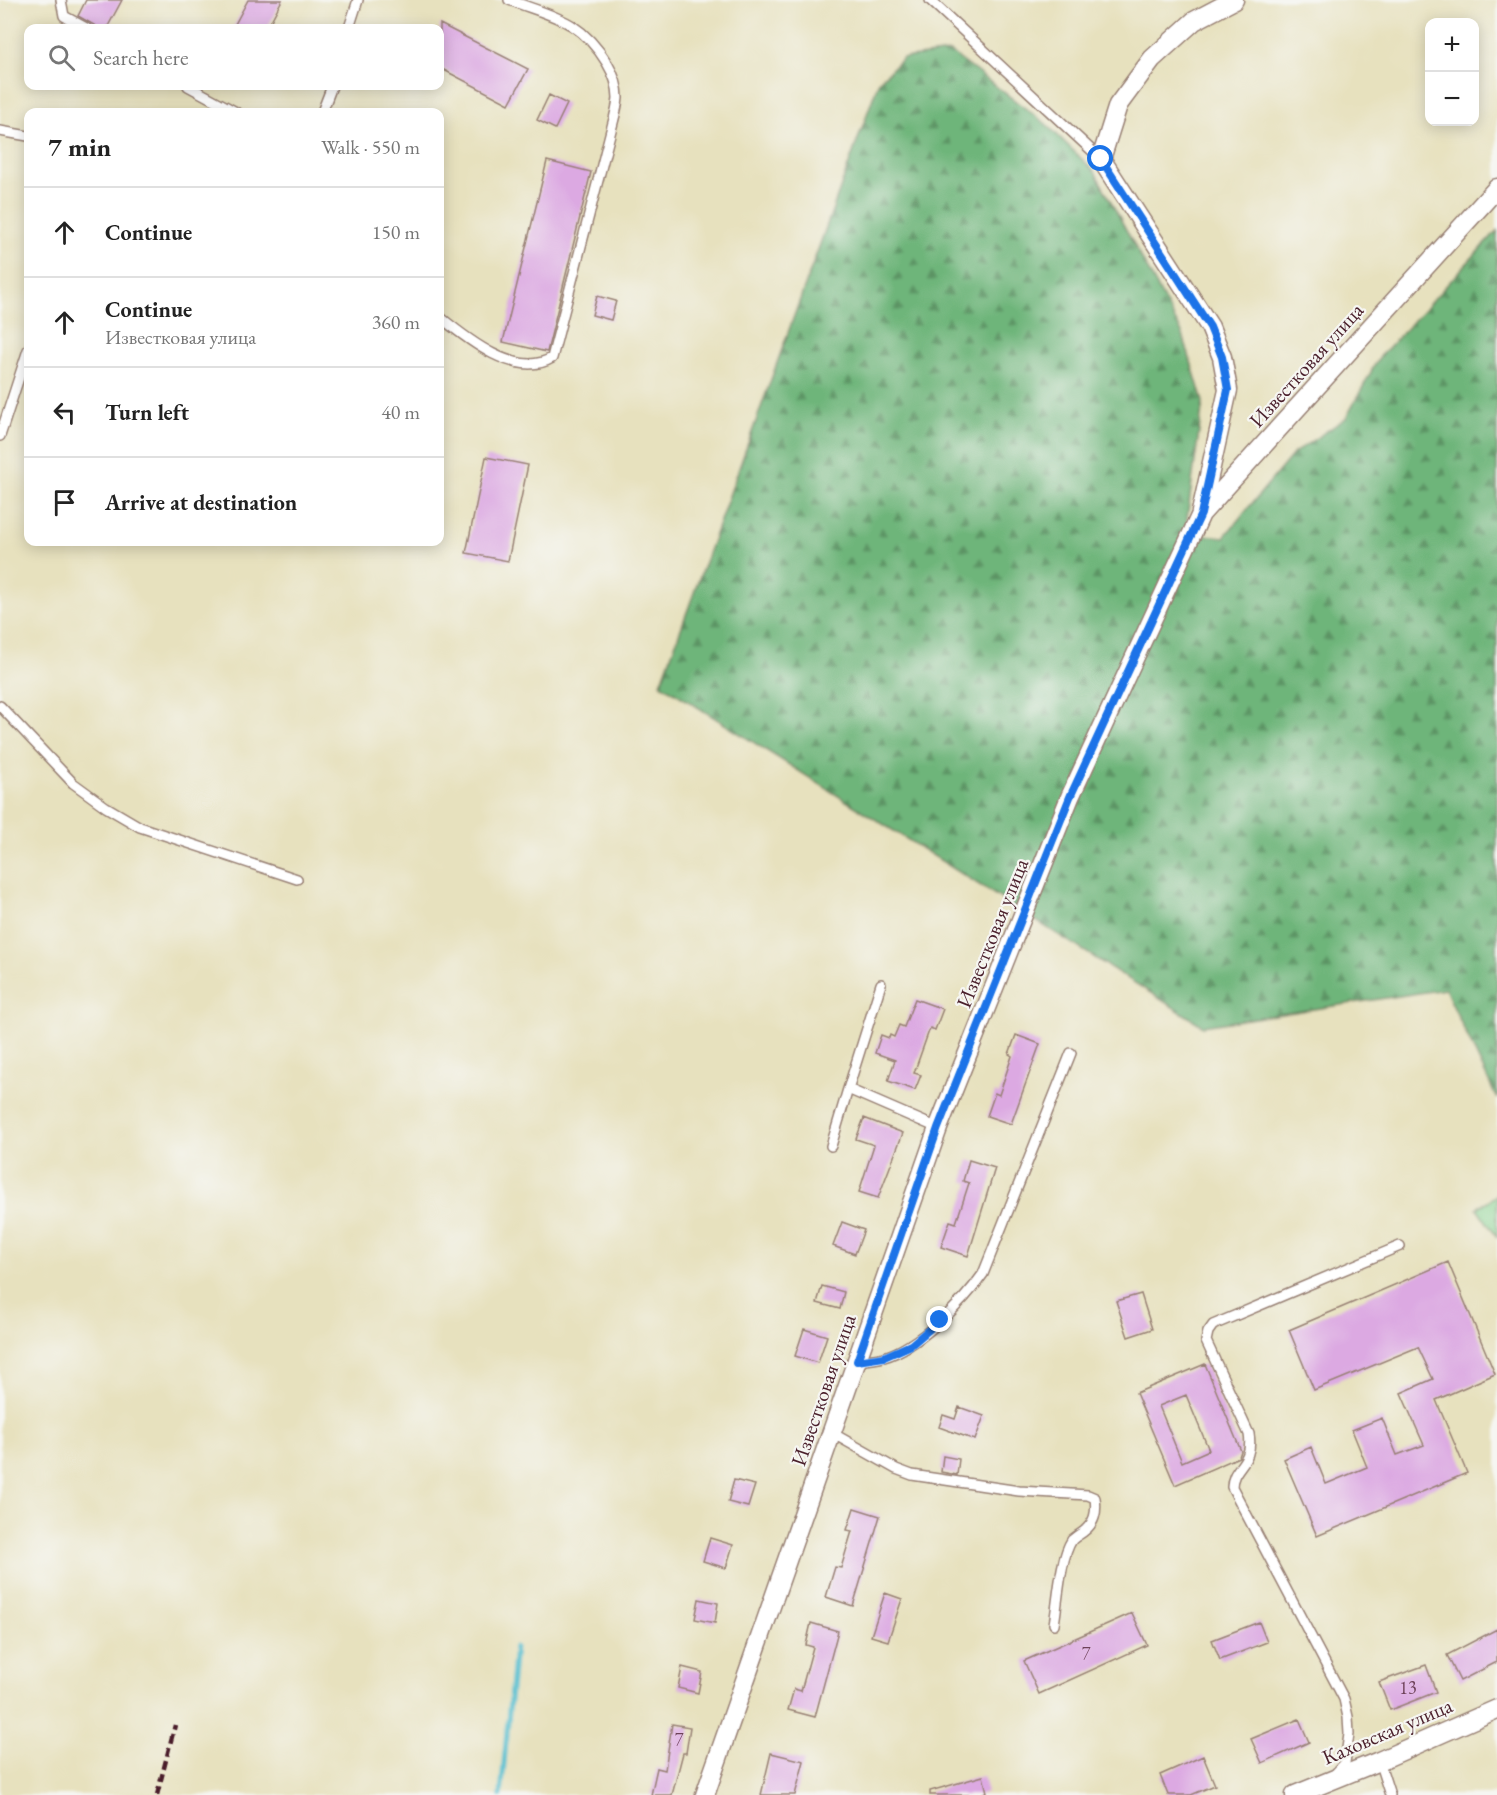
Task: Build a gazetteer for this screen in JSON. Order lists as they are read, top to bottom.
{
  "streets": {
    "street": ["Известковая улица", "Каховская улица"]
  },
  "house_numbers": ["7", "13", "7"],
  "page": {
    "map_buttons": ["+", "−"],
    "search": "Search here",
    "heading": ["7 min", "Walk · 550 m"],
    "list": [
      ["Continue", "150 m"],
      ["Continue", "Известковая улица", "360 m"],
      ["Turn left", "40 m"],
      "Arrive at destination"
    ]
  }
}
